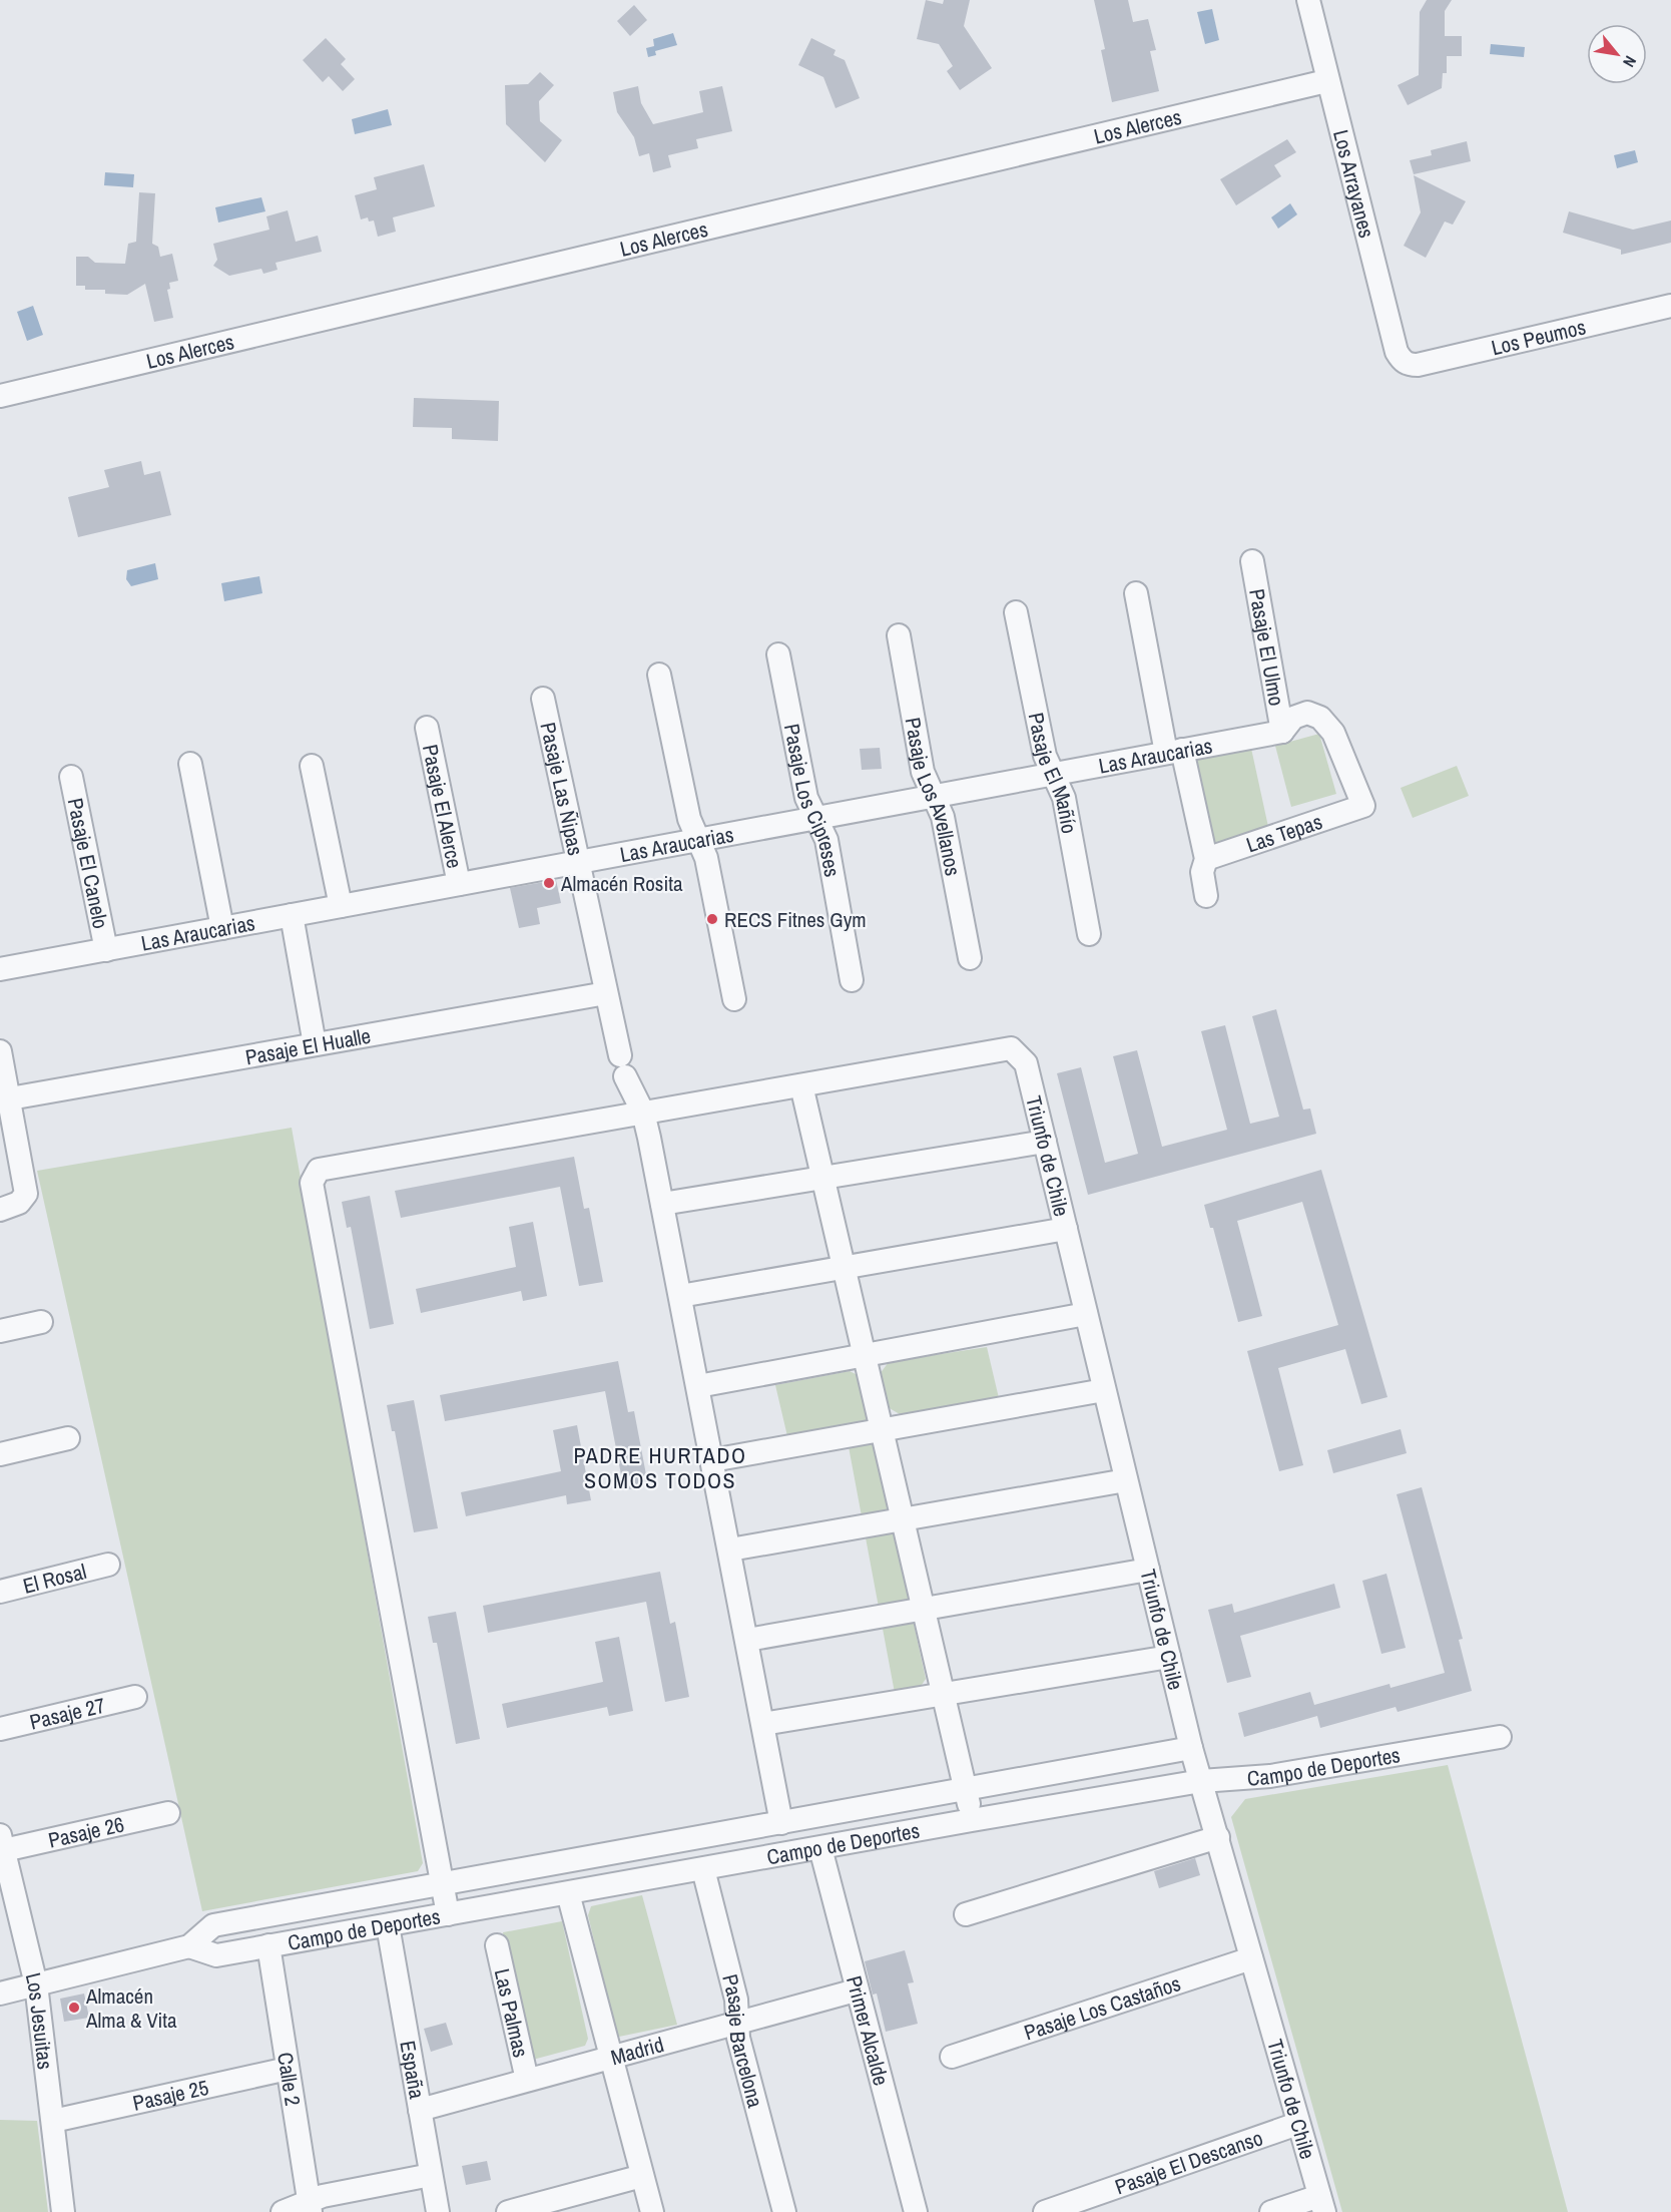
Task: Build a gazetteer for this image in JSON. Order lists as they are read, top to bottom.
{
  "streets": {
    "street": [
      "Los Alerces",
      "Los Arrayanes",
      "Los Peumos",
      "Pasaje El Ulmo",
      "Las Araucarias",
      "Pasaje El Mañío",
      "Pasaje Las Ñipas",
      "Pasaje Los Avellanos",
      "Pasaje Los Cipreses",
      "Pasaje El Alerce",
      "Las Tepas",
      "Pasaje El Canelo",
      "Pasaje El Hualle",
      "Triunfo de Chile",
      "El Rosal",
      "Pasaje 27",
      "Campo de Deportes",
      "Pasaje 26",
      "Pasaje Los Castaños",
      "Las Palmas",
      "Los Jesuitas",
      "Primer Alcalde",
      "Pasaje Barcelona",
      "Madrid",
      "España",
      "Calle 2",
      "Pasaje 25",
      "Pasaje El Descanso"
    ]
  },
  "crossings": [
    ["Los Alerces", "Los Arrayanes"],
    ["Los Arrayanes", "Los Peumos"],
    ["Pasaje El Ulmo", "Las Araucarias"],
    ["Pasaje El Ulmo", "Las Tepas"],
    ["Las Araucarias", "Pasaje El Mañío"],
    ["Las Araucarias", "Pasaje Las Ñipas"],
    ["Las Araucarias", "Pasaje Los Avellanos"],
    ["Las Araucarias", "Pasaje Los Cipreses"],
    ["Las Araucarias", "Pasaje El Alerce"],
    ["Las Araucarias", "Las Tepas"],
    ["Las Araucarias", "Pasaje El Canelo"],
    ["Pasaje Las Ñipas", "Pasaje El Hualle"],
    ["Pasaje Las Ñipas", "Campo de Deportes"],
    ["Triunfo de Chile", "Campo de Deportes"],
    ["Triunfo de Chile", "Pasaje Los Castaños"],
    ["Triunfo de Chile", "Pasaje El Descanso"],
    ["Campo de Deportes", "Los Jesuitas"],
    ["Campo de Deportes", "Primer Alcalde"],
    ["Campo de Deportes", "Pasaje Barcelona"],
    ["Campo de Deportes", "España"],
    ["Campo de Deportes", "Calle 2"],
    ["Pasaje 26", "Los Jesuitas"],
    ["Las Palmas", "Madrid"],
    ["Los Jesuitas", "Pasaje 25"],
    ["Primer Alcalde", "Madrid"],
    ["Pasaje Barcelona", "Madrid"],
    ["Madrid", "España"],
    ["Calle 2", "Pasaje 25"]
  ],
  "districts": ["PADRE HURTADO SOMOS TODOS"],
  "places": ["Almacén Rosita", "RECS Fitnes Gym", "Almacén Alma & Vita"],
  "north": "bottom right"
}
